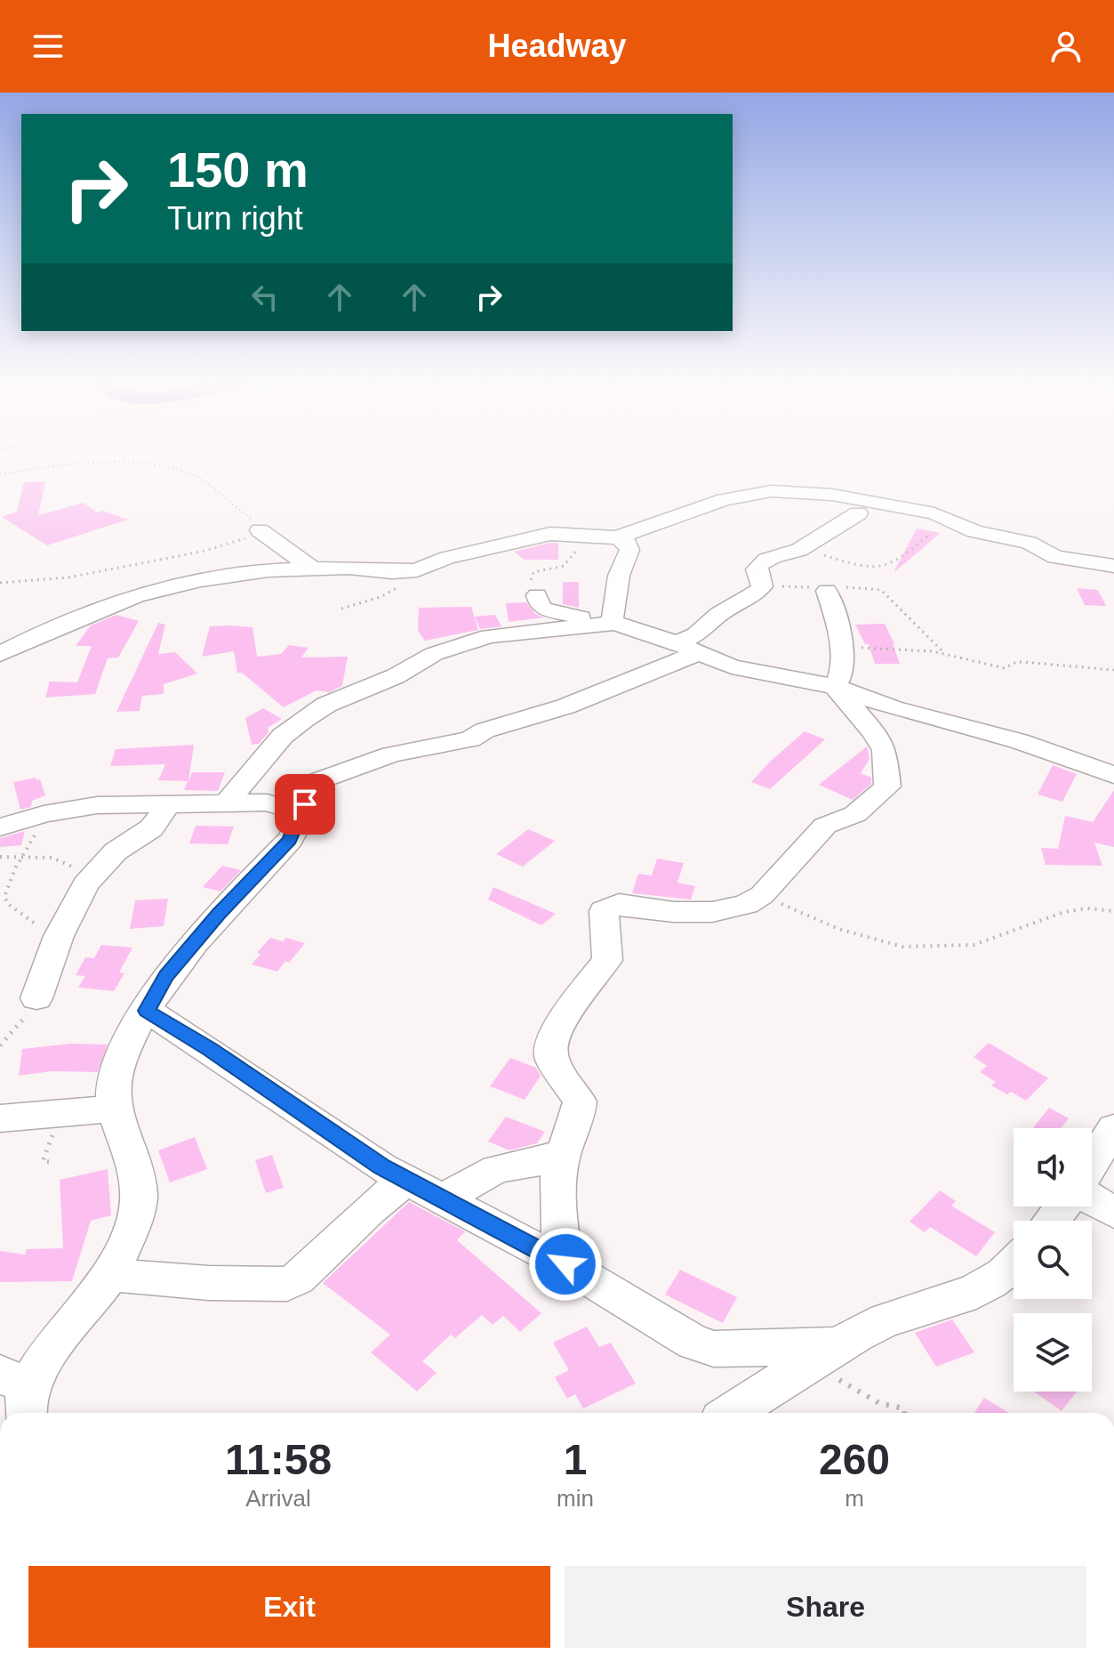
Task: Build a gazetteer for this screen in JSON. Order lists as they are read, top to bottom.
{
  "page": {
    "header": "Headway",
    "turn": ["150 m", "Turn right"],
    "eta": [
      "11:58",
      "Arrival",
      "1",
      "min",
      "260",
      "m"
    ],
    "buttons": ["Exit", "Share"]
  }
}
